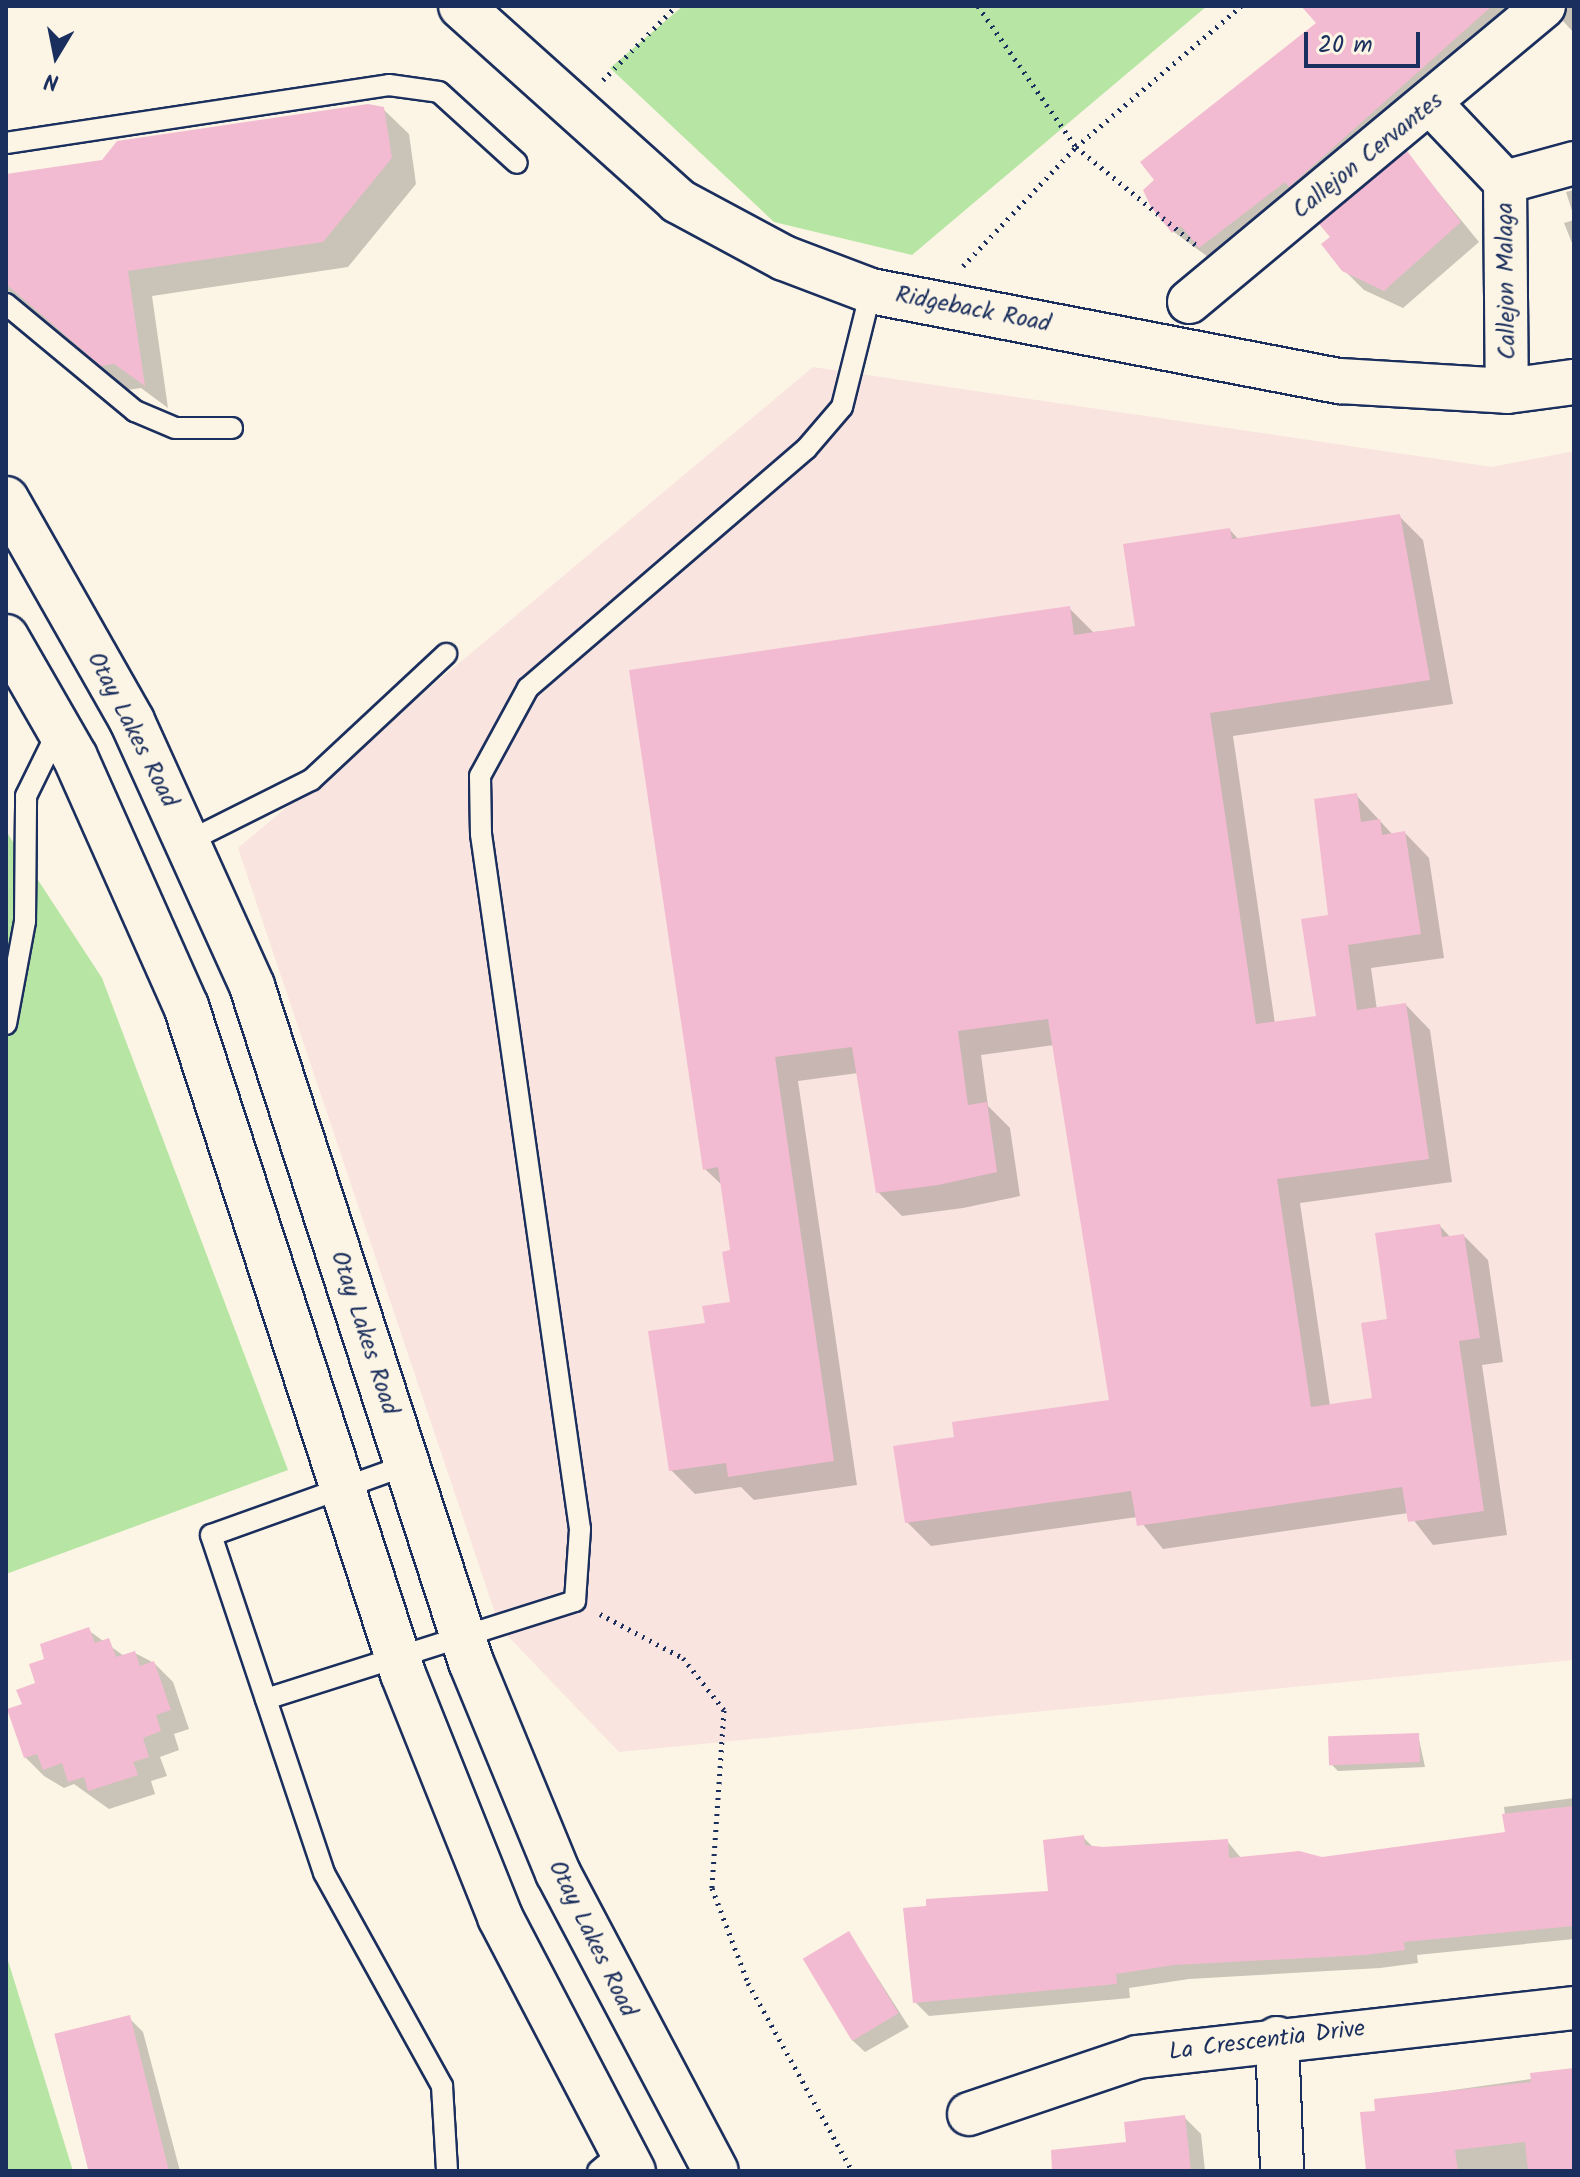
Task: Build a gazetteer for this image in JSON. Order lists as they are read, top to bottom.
{
  "streets": {
    "main road": ["Ridgeback Road", "Otay Lakes Road"],
    "street": ["Callejon Cervantes", "Callejon Malaga", "La Crescentia Drive"]
  },
  "crossings": [
    ["Callejon Cervantes", "Callejon Malaga"],
    ["Callejon Malaga", "Ridgeback Road"]
  ],
  "scale_bar": "20 m",
  "north": "bottom"
}
